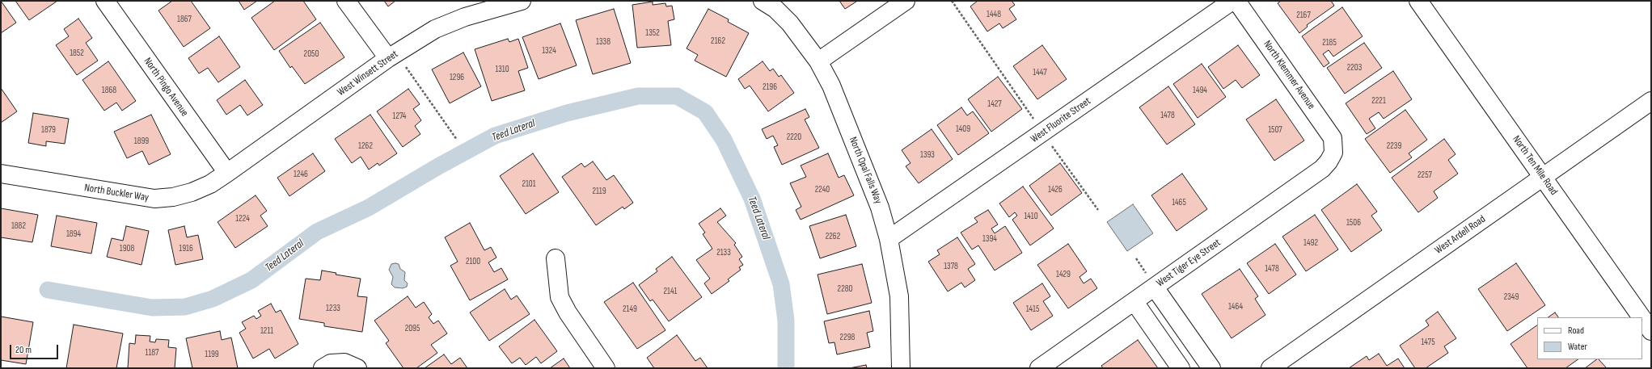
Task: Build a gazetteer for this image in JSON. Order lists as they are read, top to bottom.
{
  "streets": {
    "street": [
      "West Winsett Street",
      "North Klemmer Avenue",
      "North Pingo Avenue",
      "West Fluorite Street",
      "North Ten Mile Road",
      "North Opal Falls Way",
      "North Buckler Way",
      "West Ardell Road",
      "West Tiger Eye Street"
    ]
  },
  "crossings": [
    ["West Winsett Street", "North Pingo Avenue"],
    ["West Winsett Street", "North Buckler Way"],
    ["North Klemmer Avenue", "West Tiger Eye Street"],
    ["North Pingo Avenue", "North Buckler Way"],
    ["West Fluorite Street", "North Opal Falls Way"],
    ["North Ten Mile Road", "West Ardell Road"]
  ],
  "water": ["Teed Lateral"],
  "house_numbers": [
    "1448",
    "2167",
    "1867",
    "1352",
    "2162",
    "1338",
    "2185",
    "1324",
    "1852",
    "2050",
    "2203",
    "1310",
    "1447",
    "1296",
    "2196",
    "1868",
    "1494",
    "2221",
    "1427",
    "1478",
    "1274",
    "1409",
    "1879",
    "1507",
    "2220",
    "1899",
    "1262",
    "2239",
    "1393",
    "1246",
    "2257",
    "2101",
    "2240",
    "1426",
    "2119",
    "1465",
    "1410",
    "1224",
    "1506",
    "1882",
    "1894",
    "2262",
    "1394",
    "1492",
    "1908",
    "1916",
    "2133",
    "2100",
    "1378",
    "1478",
    "1429",
    "2280",
    "2141",
    "2349",
    "1464",
    "1233",
    "2149",
    "1415",
    "2095",
    "1211",
    "2298",
    "1475",
    "1187",
    "1199"
  ],
  "legend": ["Road", "Water"],
  "scale_bar": "20 m"
}
